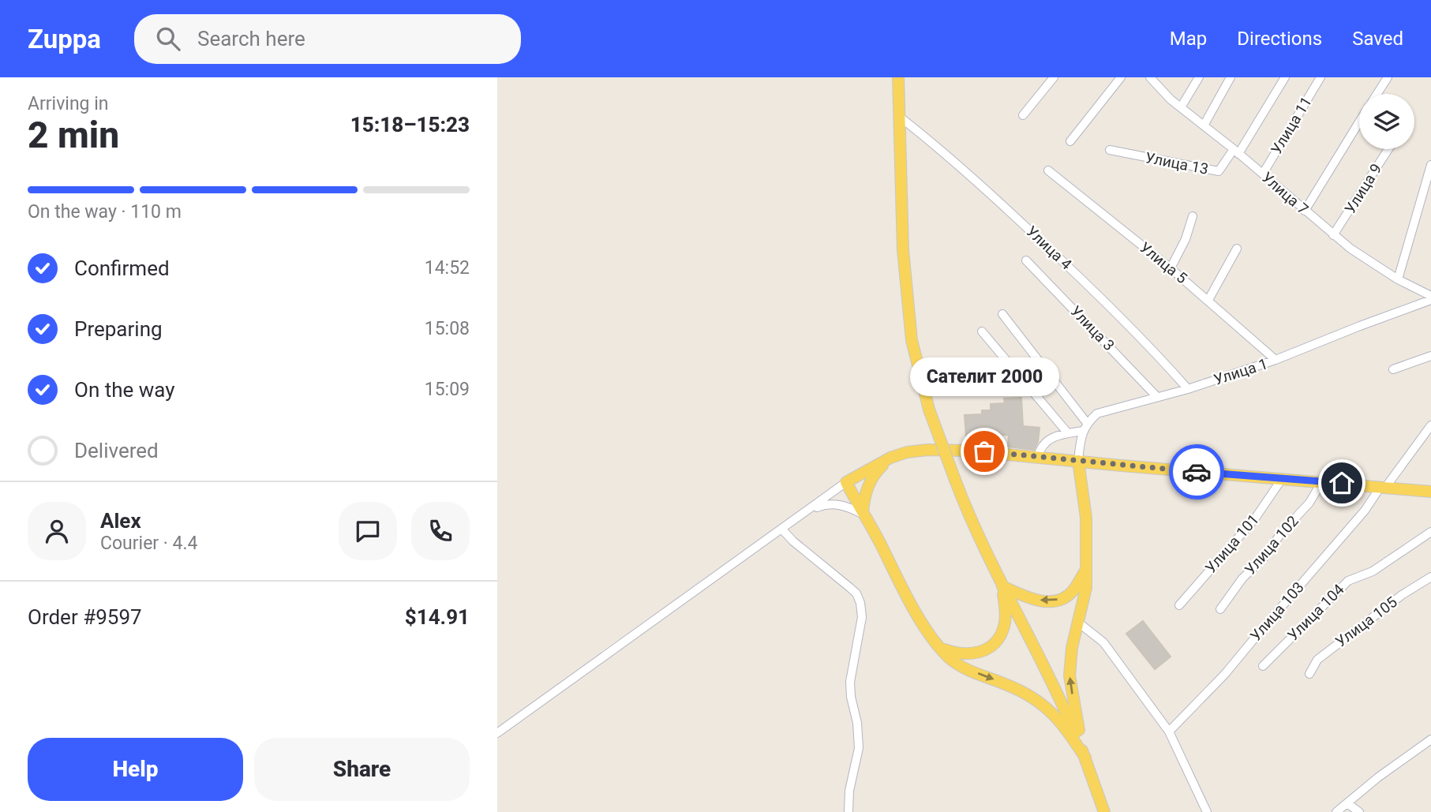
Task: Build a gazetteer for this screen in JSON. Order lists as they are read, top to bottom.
{
  "streets": {
    "street": [
      "Улица 11",
      "Улица 13",
      "Улица 9",
      "Улица 7",
      "Улица 4",
      "Улица 5",
      "Улица 3",
      "Улица 1",
      "Улица 101",
      "Улица 102",
      "Улица 103",
      "Улица 104",
      "Улица 105"
    ]
  },
  "crossings": [
    ["Улица 11", "Улица 7"],
    ["Улица 13", "Улица 7"],
    ["Улица 9", "Улица 7"],
    ["Улица 4", "Улица 1"],
    ["Улица 5", "Улица 1"],
    ["Улица 3", "Улица 1"]
  ],
  "places": ["Сателит 2000"],
  "page": {
    "header": "Zuppa",
    "search": "Search here",
    "nav": ["Map", "Directions", "Saved"],
    "heading": ["2 min", "Arriving in", "15:18–15:23"],
    "panel": [
      "Alex",
      "Courier · 4.4",
      "Order #9597",
      "$14.91"
    ],
    "bar": "On the way · 110 m",
    "list": [
      ["Confirmed", "14:52"],
      ["Preparing", "15:08"],
      ["On the way", "15:09"],
      "Delivered"
    ],
    "bubble": "Сателит 2000",
    "buttons": ["Help", "Share"]
  }
}
